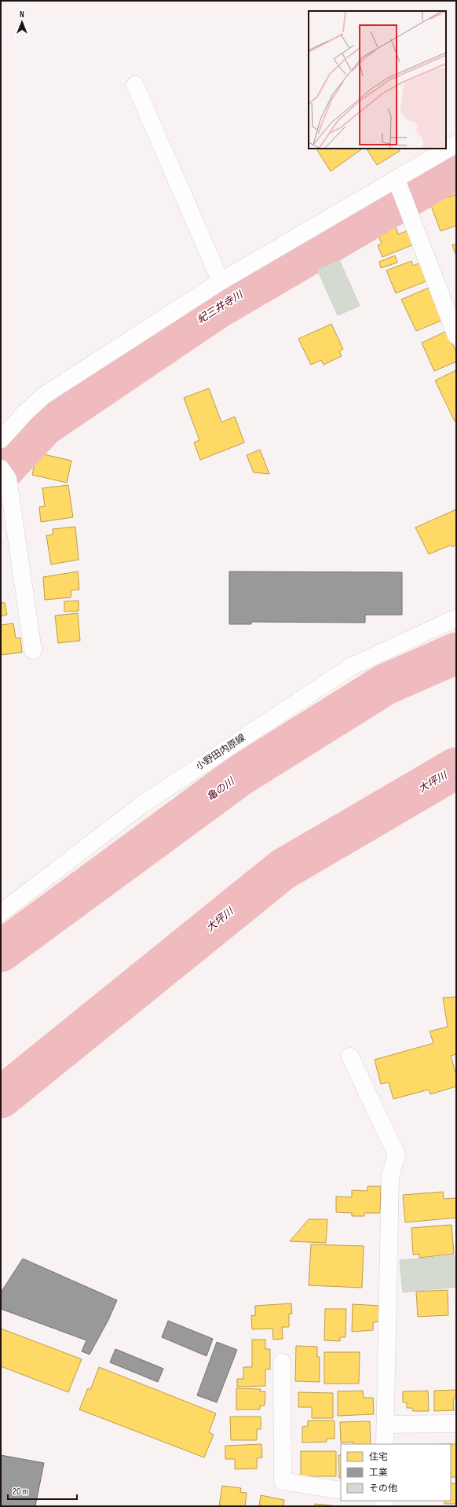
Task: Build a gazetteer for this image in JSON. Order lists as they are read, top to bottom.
{
  "streets": {
    "street": ["小野田内原線"]
  },
  "water": ["紀三井寺川", "大坪川", "亀の川"],
  "legend": ["住宅", "工業", "その他"],
  "scale_bar": "20 m",
  "north": "top"
}
